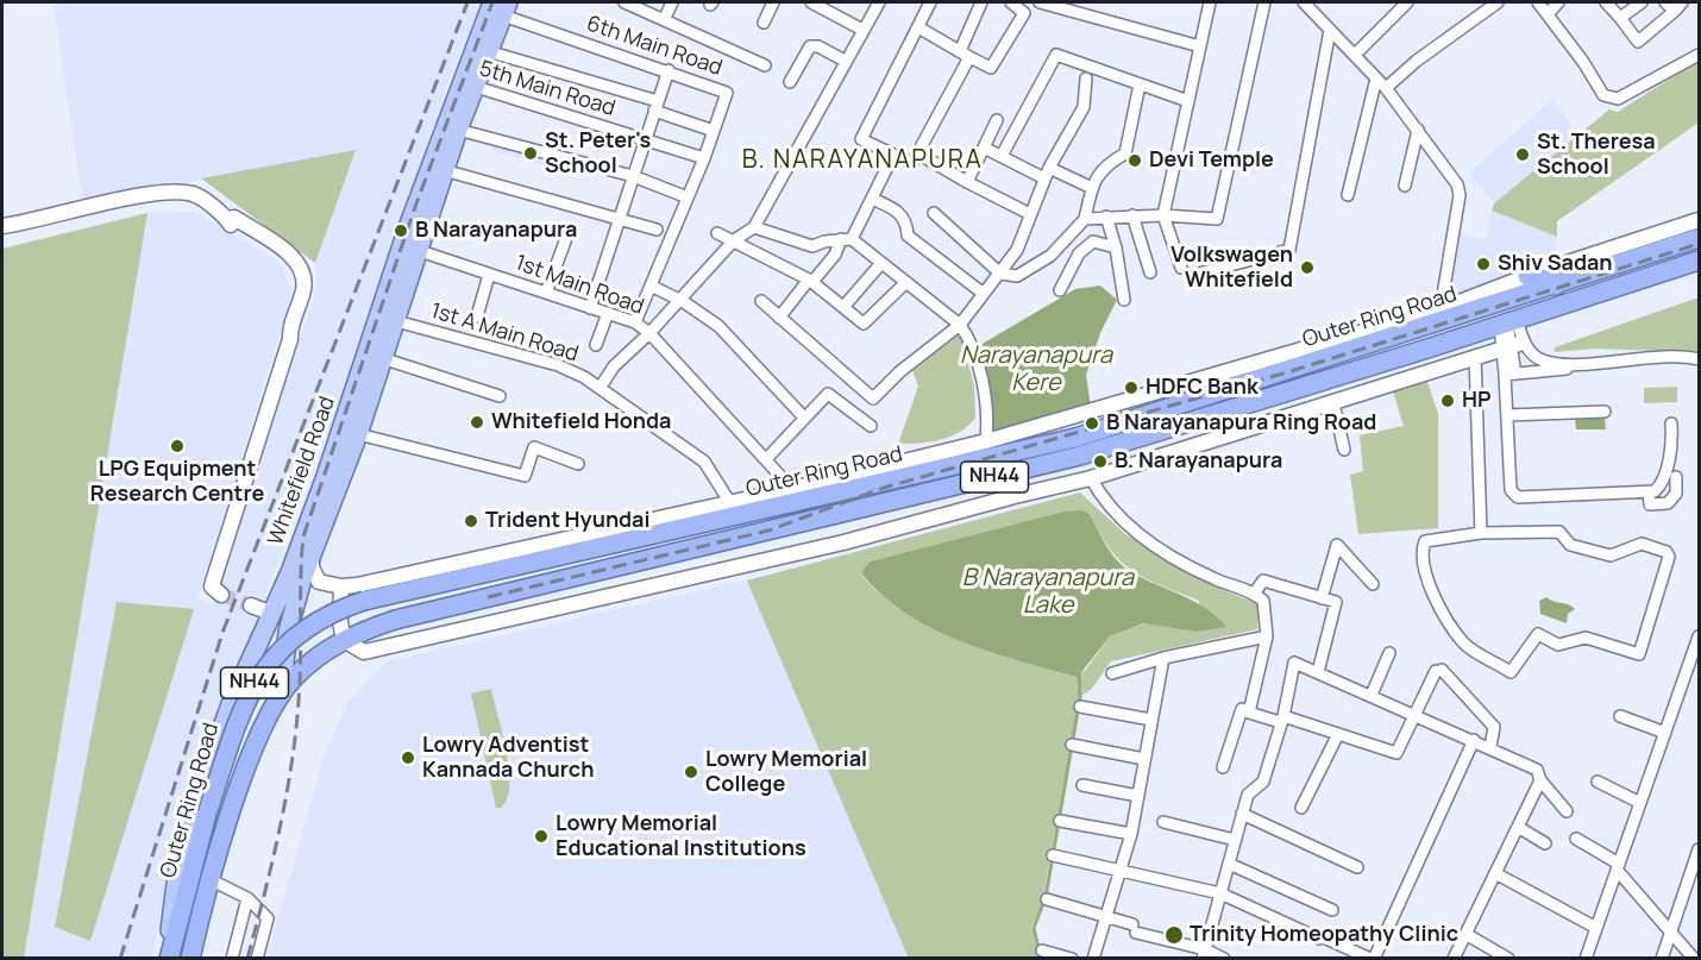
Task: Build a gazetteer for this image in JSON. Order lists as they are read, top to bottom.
{
  "streets": {
    "highway": ["Outer Ring Road", "NH44"],
    "main road": ["Whitefield Road"],
    "street": [
      "6th Main Road",
      "5th Main Road",
      "1st Main Road",
      "1st A Main Road"
    ]
  },
  "crossings": [
    ["6th Main Road", "5th Main Road"],
    ["6th Main Road", "1st Main Road"],
    ["6th Main Road", "Whitefield Road"],
    ["5th Main Road", "Whitefield Road"],
    ["1st Main Road", "Whitefield Road"],
    ["Outer Ring Road", "Whitefield Road"],
    ["1st A Main Road", "Whitefield Road"]
  ],
  "districts": ["B. NARAYANAPURA"],
  "water": ["Narayanapura Kere", "B Narayanapura Lake"],
  "places": [
    "St. Peter's School",
    "St. Theresa School",
    "Devi Temple",
    "B Narayanapura",
    "Shiv Sadan",
    "Volkswagen Whitefield",
    "HDFC Bank",
    "HP",
    "Whitefield Honda",
    "B Narayanapura Ring Road",
    "LPG Equipment Research Centre",
    "B. Narayanapura",
    "Trident Hyundai",
    "Lowry Adventist Kannada Church",
    "Lowry Memorial College",
    "Lowry Memorial Educational Institutions",
    "Trinity Homeopathy Clinic"
  ]
}
